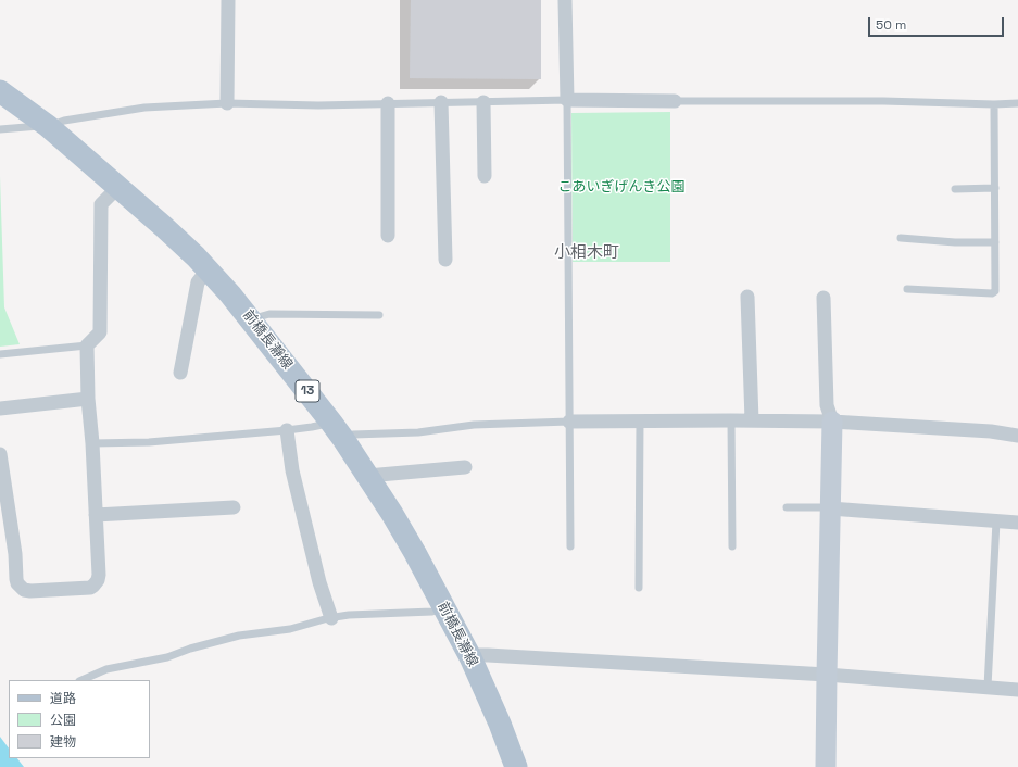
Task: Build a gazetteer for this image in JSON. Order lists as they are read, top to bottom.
{
  "streets": {
    "main road": ["前橋長瀞線", "13"]
  },
  "districts": ["小相木町"],
  "parks": ["こあいぎげんき公園"],
  "legend": ["道路", "公園", "建物"],
  "scale_bar": "50 m"
}
